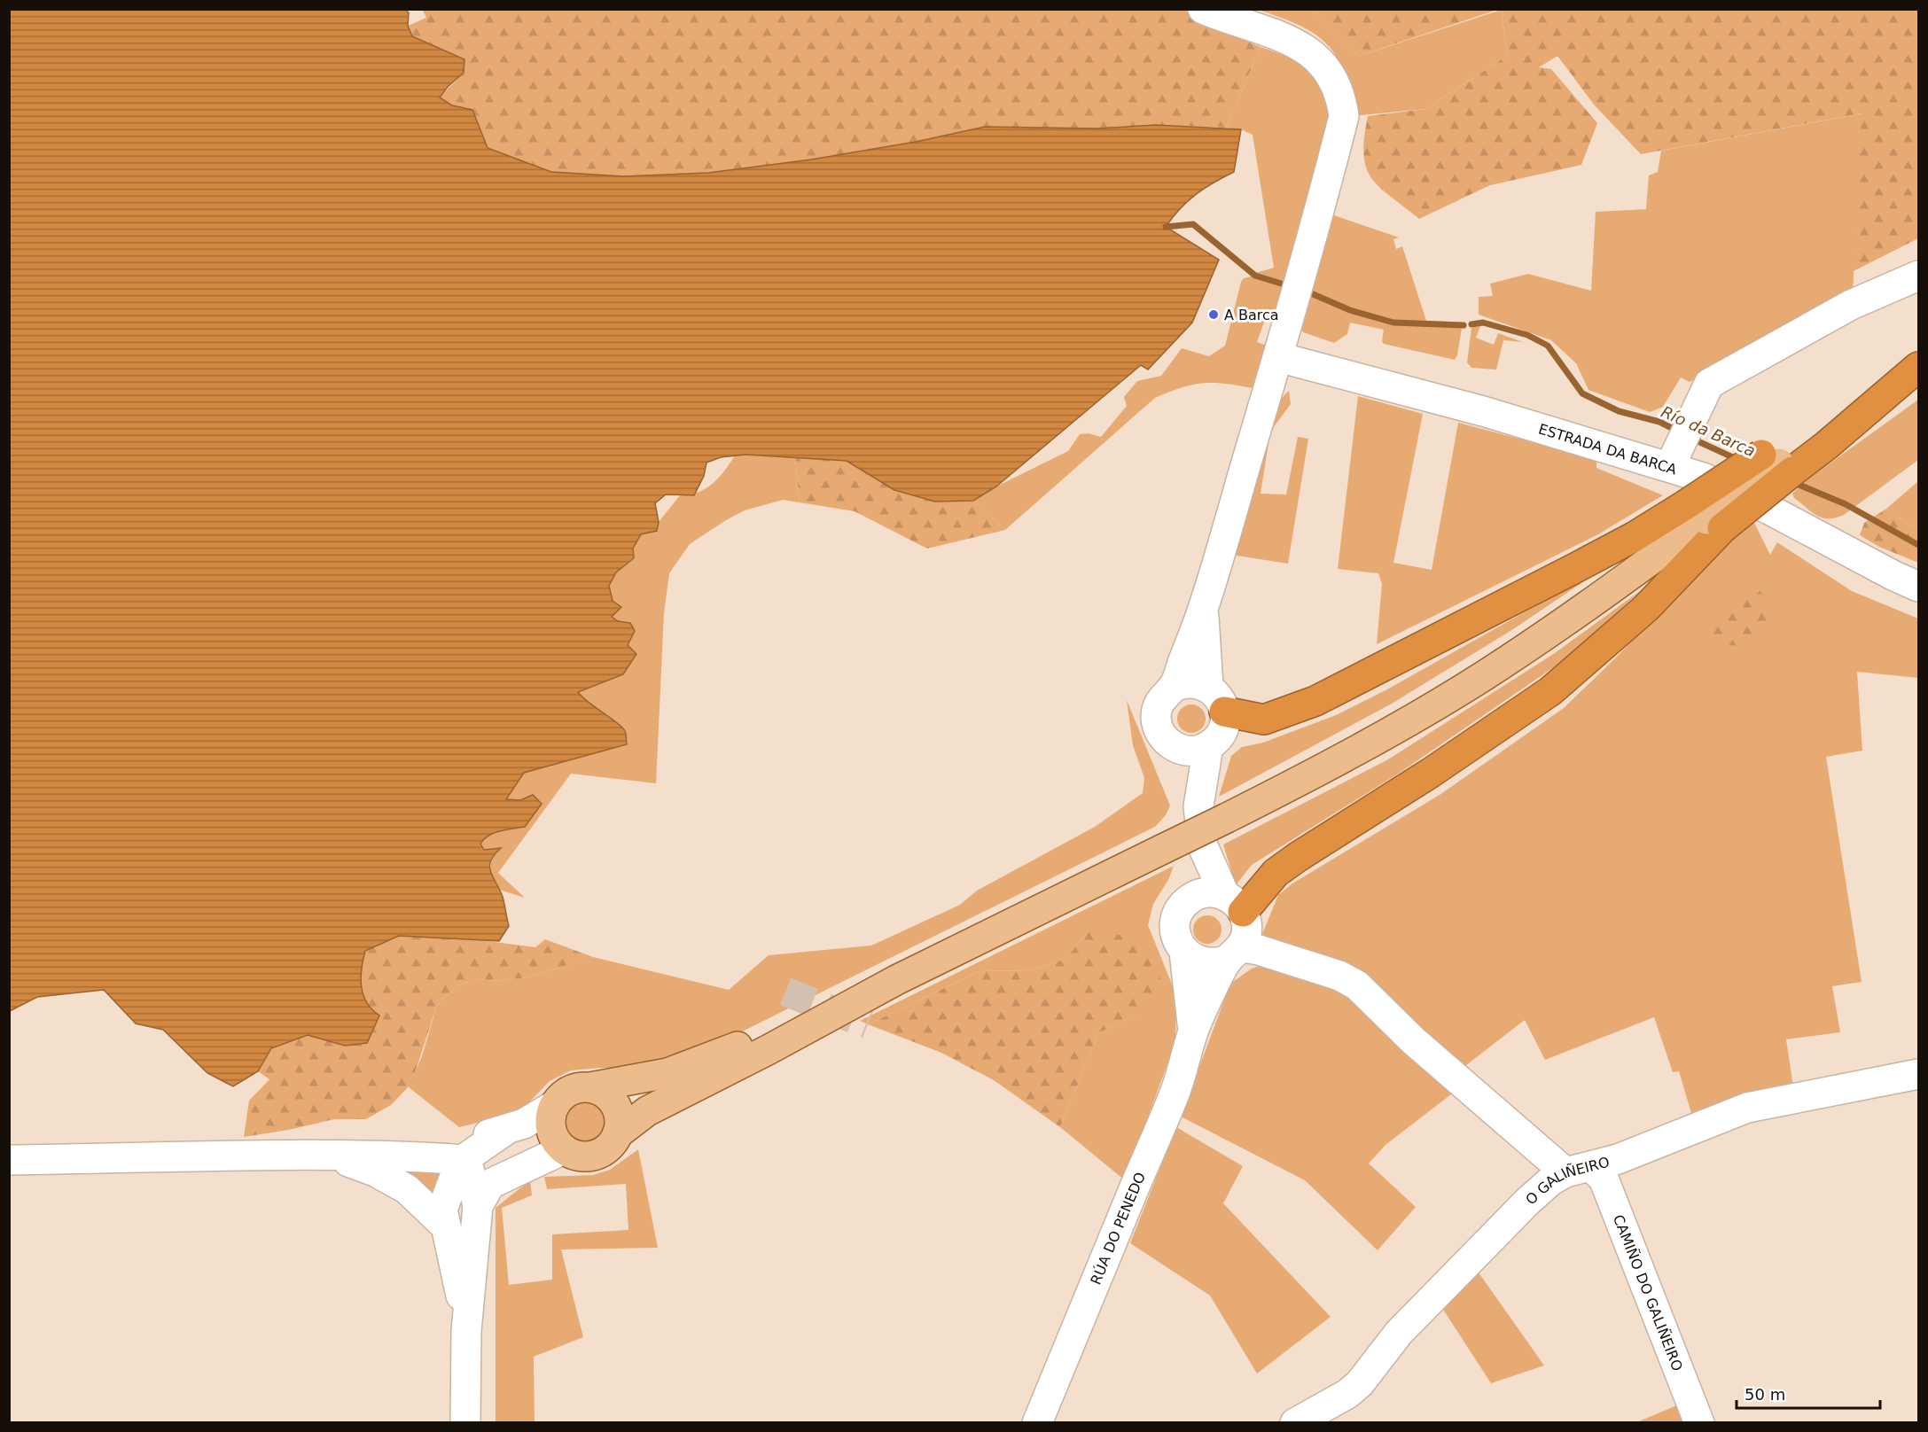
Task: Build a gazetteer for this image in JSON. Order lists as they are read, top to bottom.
{
  "streets": {
    "street": [
      "ESTRADA DA BARCA",
      "O GALIÑEIRO",
      "RÚA DO PENEDO",
      "CAMIÑO DO GALIÑEIRO"
    ]
  },
  "crossings": [
    ["O GALIÑEIRO", "CAMIÑO DO GALIÑEIRO"],
    ["RÚA DO PENEDO", "CAMIÑO DO GALIÑEIRO"]
  ],
  "water": ["Río da Barca"],
  "places": ["A Barca"],
  "scale_bar": "50 m"
}
